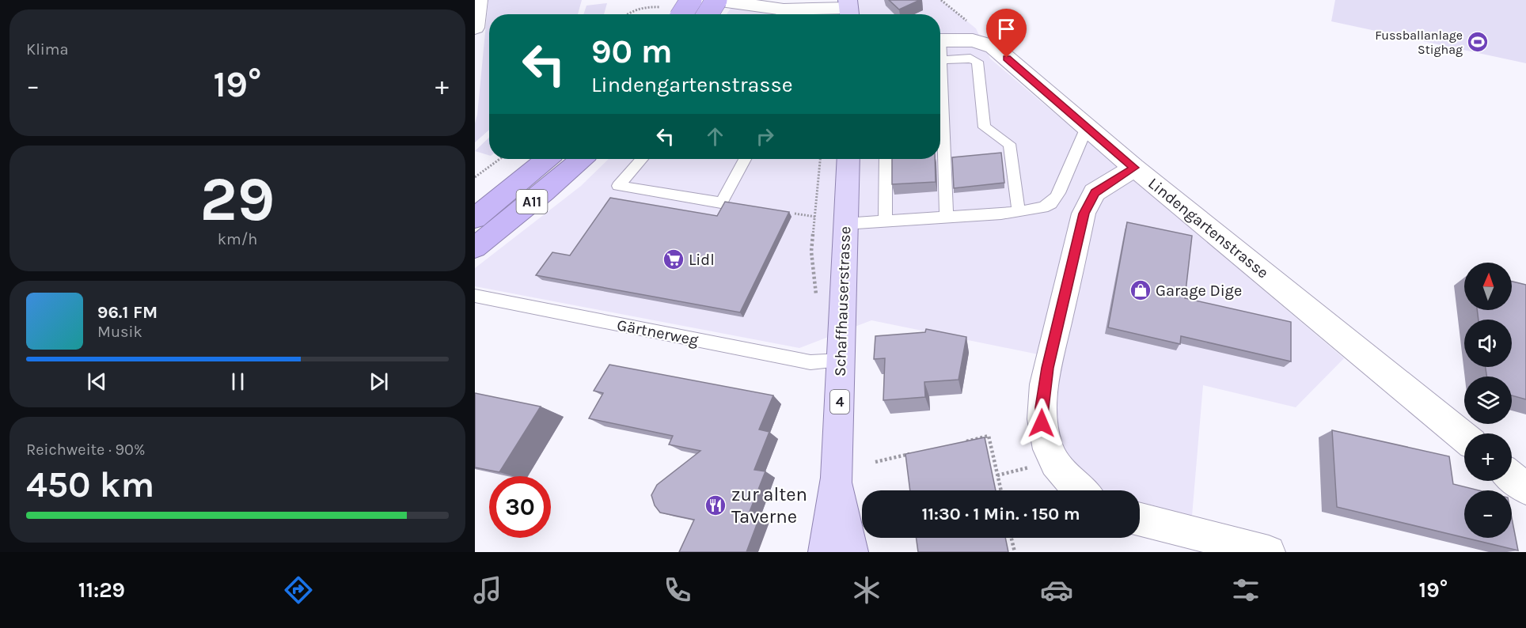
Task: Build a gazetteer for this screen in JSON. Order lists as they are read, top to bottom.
{
  "streets": {
    "highway": ["A11"],
    "main road": ["Schaffhauserstrasse", "4"],
    "street": ["Lindengartenstrasse"],
    "lane": ["Gärtnerweg"]
  },
  "crossings": [
    ["Schaffhauserstrasse", "Gärtnerweg"]
  ],
  "places": {
    "sports": ["Fussballanlage Stighag"],
    "supermarket": ["Lidl"],
    "shop": ["Garage Dige"],
    "restaurant": ["zur alten Taverne"]
  },
  "north": "top",
  "page": {
    "tile": [
      "Klima",
      ["29", "km/h"],
      ["Reichweite · 90%", "450 km"]
    ],
    "turn": ["90 m", "Lindengartenstrasse"],
    "heat": ["−", "19°", "+"],
    "map_buttons": ["+", "−"],
    "song": ["96.1 FM", "Musik"],
    "limit": "30",
    "trip": "11:30 · 1 Min. · 150 m",
    "tabs": ["11:29", "19°"]
  }
}
